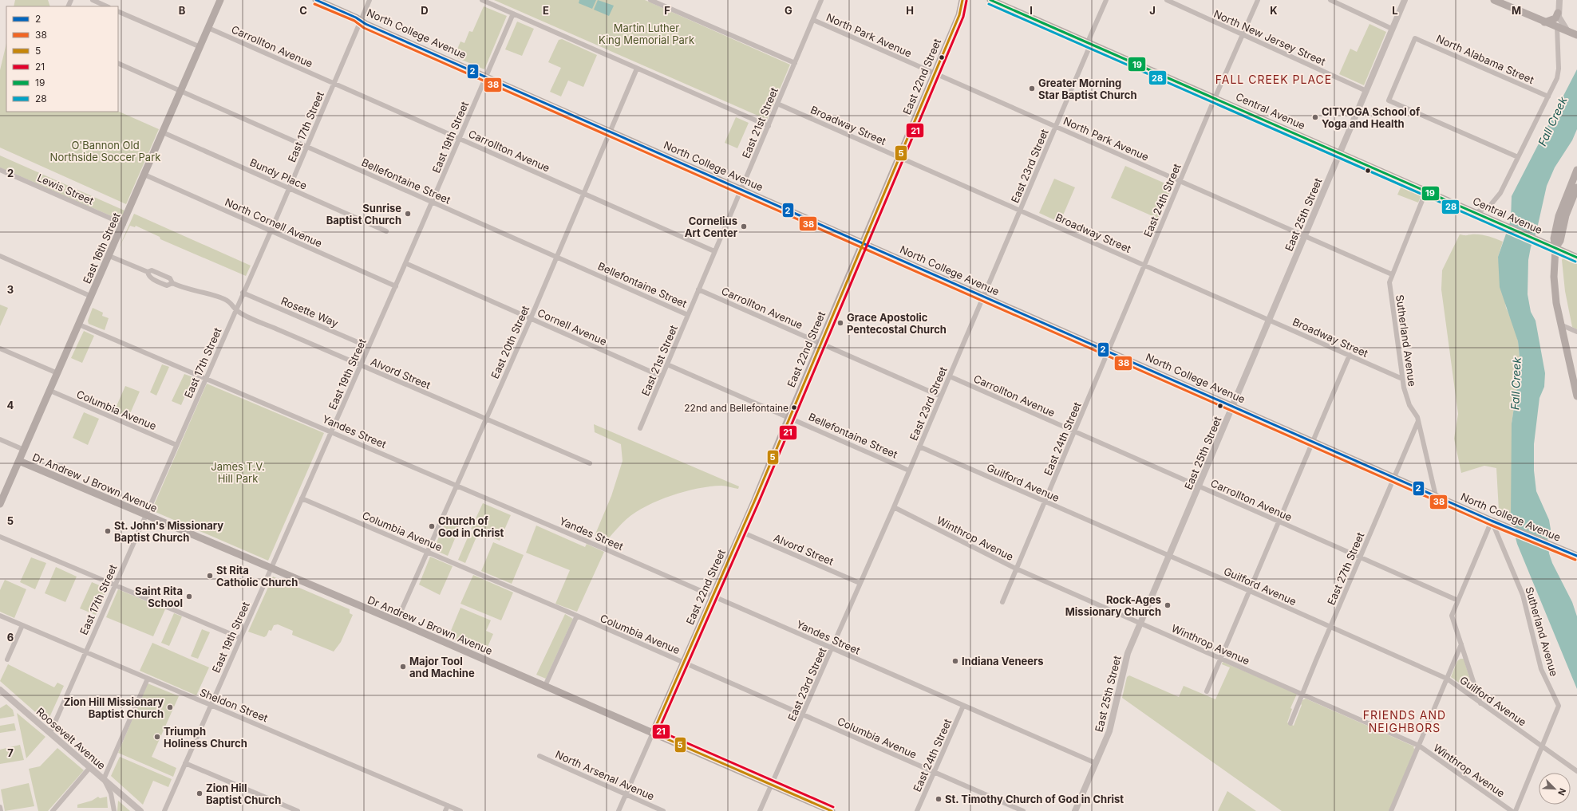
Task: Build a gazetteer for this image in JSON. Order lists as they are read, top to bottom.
{
  "streets": {
    "main road": [
      "North College Avenue",
      "East 22nd Street",
      "Central Avenue",
      "East 16th Street",
      "Dr Andrew J Brown Avenue"
    ],
    "street": [
      "North Park Avenue",
      "North New Jersey Street",
      "Carrollton Avenue",
      "North Alabama Street",
      "East 21st Street",
      "Broadway Street",
      "East 17th Street",
      "East 19th Street",
      "East 23rd Street",
      "Bundy Place",
      "Bellefontaine Street",
      "Lewis Street",
      "East 24th Street",
      "East 25th Street",
      "North Cornell Avenue",
      "Rosette Way",
      "Cornell Avenue",
      "Sutherland Avenue",
      "East 20th Street",
      "Alvord Street",
      "Columbia Avenue",
      "Yandes Street",
      "Guilford Avenue",
      "Winthrop Avenue",
      "East 27th Street",
      "Sheldon Street",
      "Roosevelt Avenue",
      "North Arsenal Avenue"
    ]
  },
  "crossings": [
    ["North College Avenue", "East 22nd Street"],
    ["North College Avenue", "East 21st Street"],
    ["North College Avenue", "East 17th Street"],
    ["North College Avenue", "East 19th Street"],
    ["North College Avenue", "East 23rd Street"],
    ["North College Avenue", "East 24th Street"],
    ["North College Avenue", "East 25th Street"],
    ["North College Avenue", "Sutherland Avenue"],
    ["North College Avenue", "East 20th Street"],
    ["North College Avenue", "East 27th Street"],
    ["North Park Avenue", "East 22nd Street"],
    ["North Park Avenue", "East 21st Street"],
    ["North Park Avenue", "East 23rd Street"],
    ["North Park Avenue", "East 24th Street"],
    ["North Park Avenue", "East 25th Street"],
    ["North Park Avenue", "Sutherland Avenue"],
    ["North New Jersey Street", "East 24th Street"],
    ["North New Jersey Street", "East 25th Street"],
    ["Carrollton Avenue", "East 22nd Street"],
    ["Carrollton Avenue", "East 21st Street"],
    ["Carrollton Avenue", "East 17th Street"],
    ["Carrollton Avenue", "East 19th Street"],
    ["Carrollton Avenue", "East 23rd Street"],
    ["Carrollton Avenue", "East 24th Street"],
    ["Carrollton Avenue", "East 25th Street"],
    ["Carrollton Avenue", "East 16th Street"],
    ["Carrollton Avenue", "East 20th Street"],
    ["Carrollton Avenue", "East 27th Street"],
    ["East 22nd Street", "Broadway Street"],
    ["East 22nd Street", "Bellefontaine Street"],
    ["East 22nd Street", "Alvord Street"],
    ["East 22nd Street", "Columbia Avenue"],
    ["East 22nd Street", "Yandes Street"],
    ["East 22nd Street", "Dr Andrew J Brown Avenue"],
    ["East 22nd Street", "North Arsenal Avenue"],
    ["Central Avenue", "East 23rd Street"],
    ["Central Avenue", "East 24th Street"],
    ["Central Avenue", "East 25th Street"],
    ["Central Avenue", "Sutherland Avenue"],
    ["East 21st Street", "Broadway Street"],
    ["East 21st Street", "Bellefontaine Street"],
    ["East 21st Street", "Cornell Avenue"],
    ["Broadway Street", "East 23rd Street"],
    ["Broadway Street", "East 24th Street"],
    ["Broadway Street", "East 25th Street"],
    ["Broadway Street", "Sutherland Avenue"],
    ["East 17th Street", "Bundy Place"],
    ["East 17th Street", "Bellefontaine Street"],
    ["East 17th Street", "North Cornell Avenue"],
    ["East 17th Street", "Rosette Way"],
    ["East 17th Street", "Alvord Street"],
    ["East 17th Street", "Columbia Avenue"],
    ["East 17th Street", "Yandes Street"],
    ["East 17th Street", "Dr Andrew J Brown Avenue"],
    ["East 17th Street", "Sheldon Street"],
    ["East 17th Street", "Roosevelt Avenue"],
    ["East 19th Street", "Bellefontaine Street"],
    ["East 19th Street", "North Cornell Avenue"],
    ["East 19th Street", "Rosette Way"],
    ["East 19th Street", "Cornell Avenue"],
    ["East 19th Street", "Alvord Street"],
    ["East 19th Street", "Columbia Avenue"],
    ["East 19th Street", "Yandes Street"],
    ["East 19th Street", "Dr Andrew J Brown Avenue"],
    ["East 19th Street", "Sheldon Street"],
    ["East 23rd Street", "Bellefontaine Street"],
    ["East 23rd Street", "Alvord Street"],
    ["East 23rd Street", "Columbia Avenue"],
    ["East 23rd Street", "Yandes Street"],
    ["East 23rd Street", "Dr Andrew J Brown Avenue"],
    ["East 23rd Street", "Guilford Avenue"],
    ["East 23rd Street", "Winthrop Avenue"],
    ["Bundy Place", "East 16th Street"],
    ["Bellefontaine Street", "East 16th Street"],
    ["Bellefontaine Street", "East 20th Street"],
    ["Lewis Street", "East 16th Street"],
    ["East 24th Street", "Columbia Avenue"],
    ["East 24th Street", "Yandes Street"],
    ["East 24th Street", "Guilford Avenue"],
    ["East 24th Street", "Winthrop Avenue"],
    ["East 25th Street", "Yandes Street"],
    ["East 25th Street", "Guilford Avenue"],
    ["East 25th Street", "Winthrop Avenue"],
    ["North Cornell Avenue", "East 16th Street"],
    ["East 16th Street", "Alvord Street"],
    ["East 16th Street", "Columbia Avenue"],
    ["East 16th Street", "Yandes Street"],
    ["East 16th Street", "Dr Andrew J Brown Avenue"],
    ["Cornell Avenue", "East 20th Street"],
    ["Sutherland Avenue", "Guilford Avenue"],
    ["Sutherland Avenue", "East 27th Street"],
    ["East 20th Street", "Alvord Street"],
    ["East 20th Street", "Columbia Avenue"],
    ["East 20th Street", "Yandes Street"],
    ["East 20th Street", "Dr Andrew J Brown Avenue"],
    ["Guilford Avenue", "East 27th Street"],
    ["Winthrop Avenue", "East 27th Street"]
  ],
  "districts": ["FALL CREEK PLACE", "FRIENDS AND NEIGHBORS"],
  "water": ["Fall Creek"],
  "parks": ["Martin Luther King Memorial Park", "O'Bannon Old Northside Soccer Park", "James T.V. Hill Park"],
  "places": [
    "Greater Morning Star Baptist Church",
    "CITYOGA School of Yoga and Health",
    "Sunrise Baptist Church",
    "Cornelius Art Center",
    "Grace Apostolic Pentecostal Church",
    "22nd and Bellefontaine",
    "Church of God in Christ",
    "St. John's Missionary Baptist Church",
    "St Rita Catholic Church",
    "Saint Rita School",
    "Rock-Ages Missionary Church",
    "Indiana Veneers",
    "Major Tool and Machine",
    "Zion Hill Missionary Baptist Church",
    "Triumph Holiness Church",
    "Zion Hill Baptist Church",
    "St. Timothy Church of God in Christ"
  ],
  "lines": [
    "transit line 2",
    "transit line 5",
    "transit line 19",
    "transit line 21",
    "transit line 38",
    "transit line 28"
  ],
  "legend": [
    "2",
    "38",
    "5",
    "21",
    "19",
    "28"
  ],
  "north": "bottom right",
  "grid": {
    "columns": [
      "B",
      "C",
      "D",
      "E",
      "F",
      "G",
      "H",
      "I",
      "J",
      "K",
      "L",
      "M"
    ],
    "rows": [
      "2",
      "3",
      "4",
      "5",
      "6",
      "7"
    ]
  }
}
